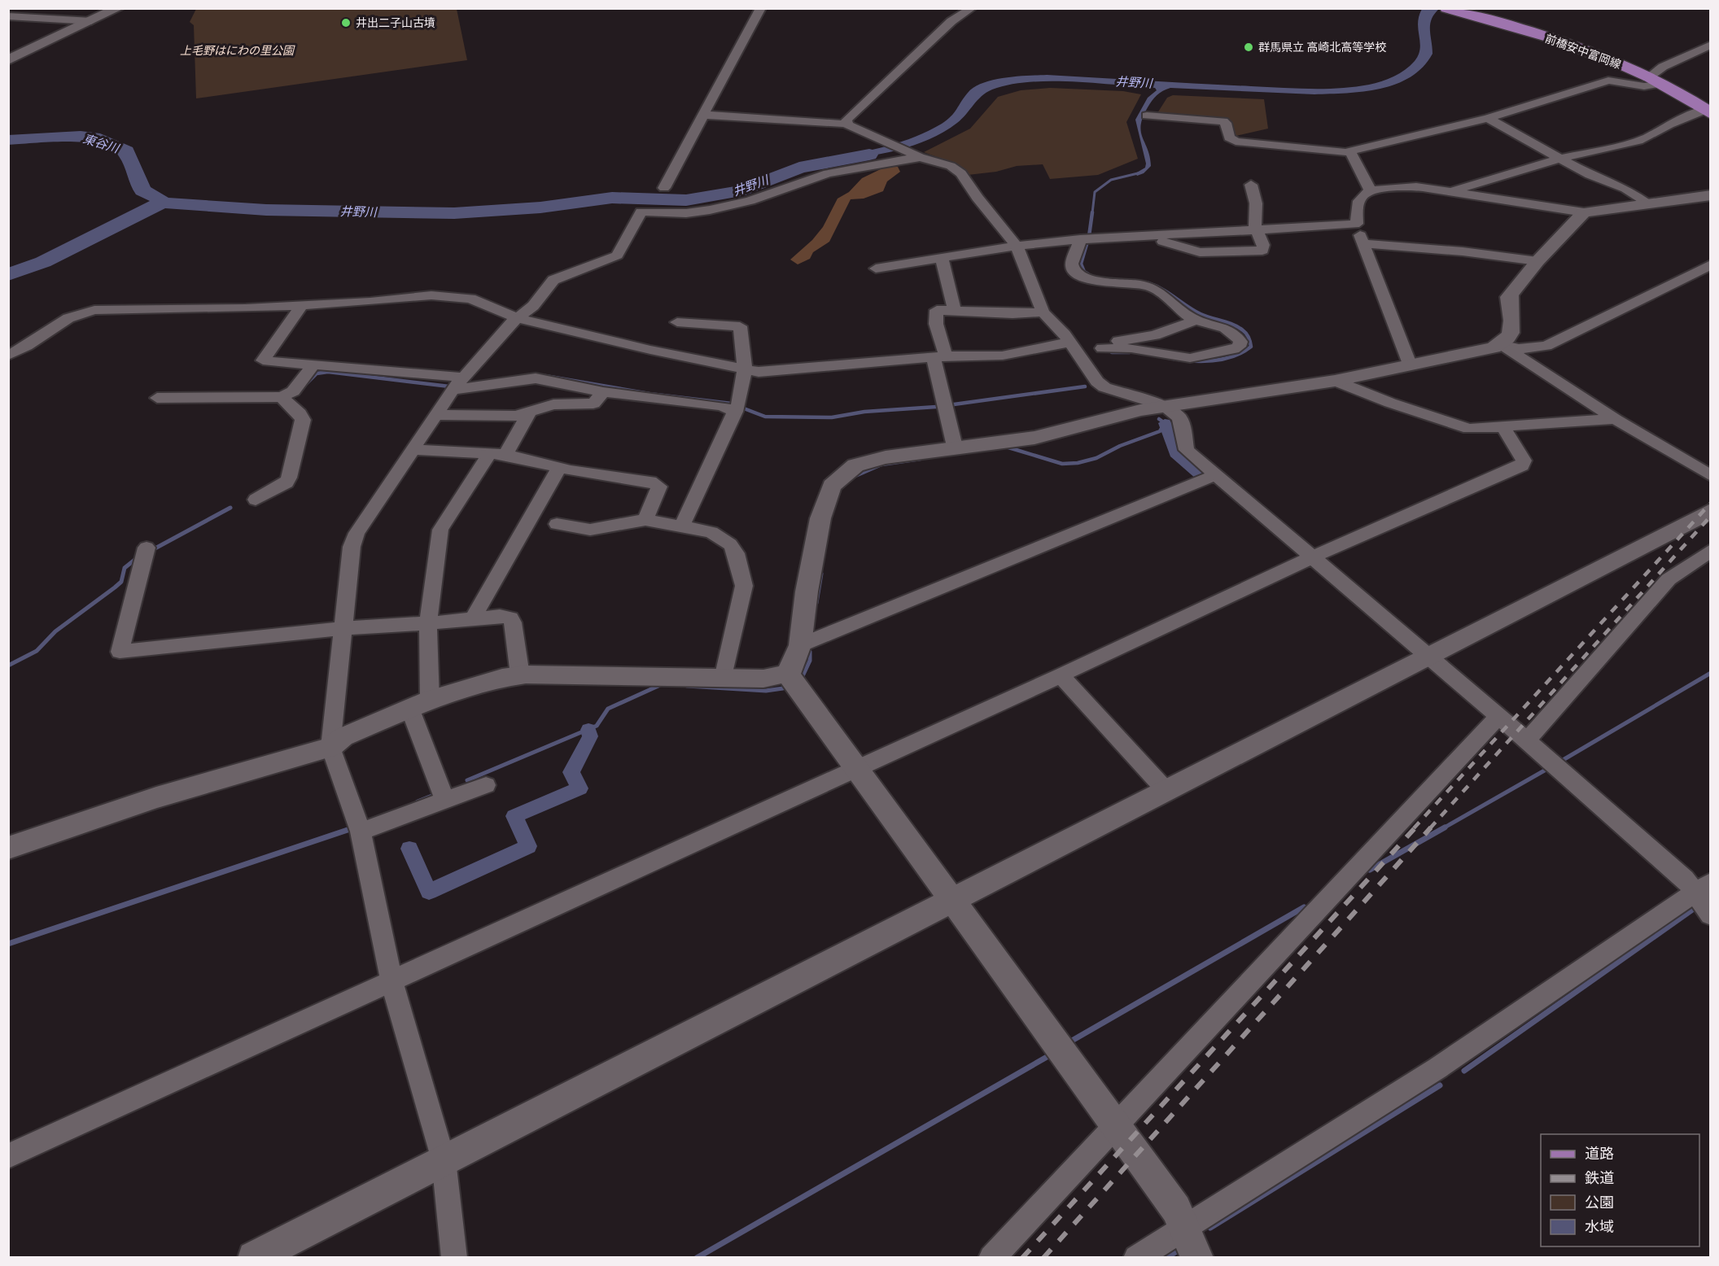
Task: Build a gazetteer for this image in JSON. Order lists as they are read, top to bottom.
{
  "streets": {
    "main road": ["前橋安中富岡線"]
  },
  "water": ["井野川", "東谷川"],
  "parks": ["上毛野はにわの里公園"],
  "places": ["井出二子山古墳", "群馬県立 高崎北高等学校"],
  "legend": [
    "道路",
    "鉄道",
    "公園",
    "水域"
  ]
}
